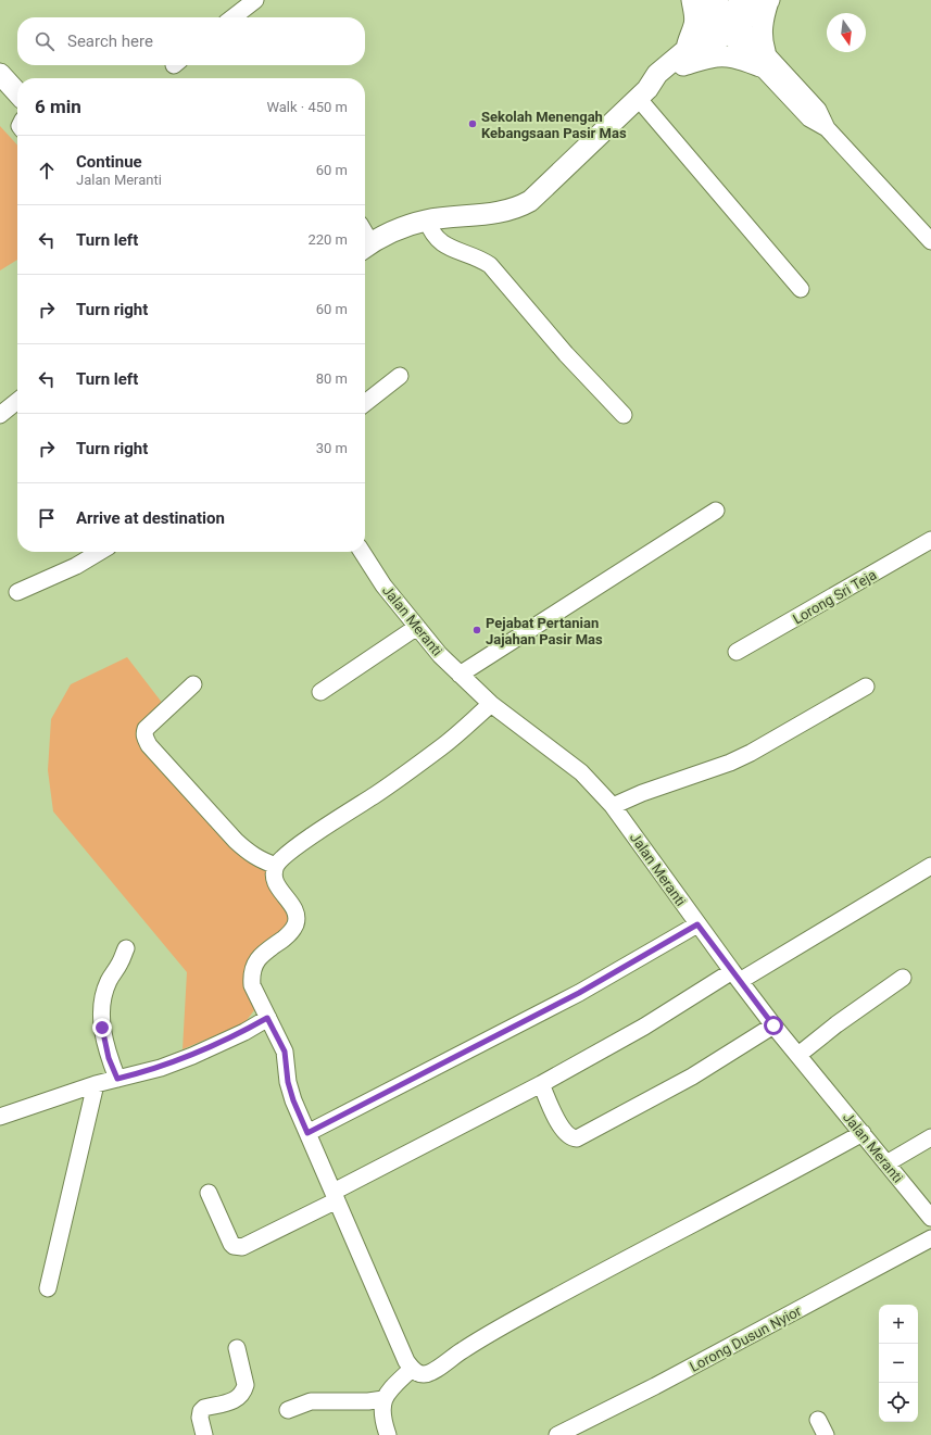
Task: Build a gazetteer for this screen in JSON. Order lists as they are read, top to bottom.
{
  "streets": {
    "street": ["Lorong Sri Teja", "Jalan Meranti", "Lorong Dusun Nyior"]
  },
  "places": ["Sekolah Menengah Kebangsaan Pasir Mas", "Pejabat Pertanian Jajahan Pasir Mas"],
  "north": "bottom",
  "page": {
    "search": "Search here",
    "heading": ["6 min", "Walk · 450 m"],
    "list": [
      ["Continue", "Jalan Meranti", "60 m"],
      ["Turn left", "220 m"],
      ["Turn right", "60 m"],
      ["Turn left", "80 m"],
      ["Turn right", "30 m"],
      "Arrive at destination"
    ],
    "map_buttons": ["+", "−"]
  }
}
